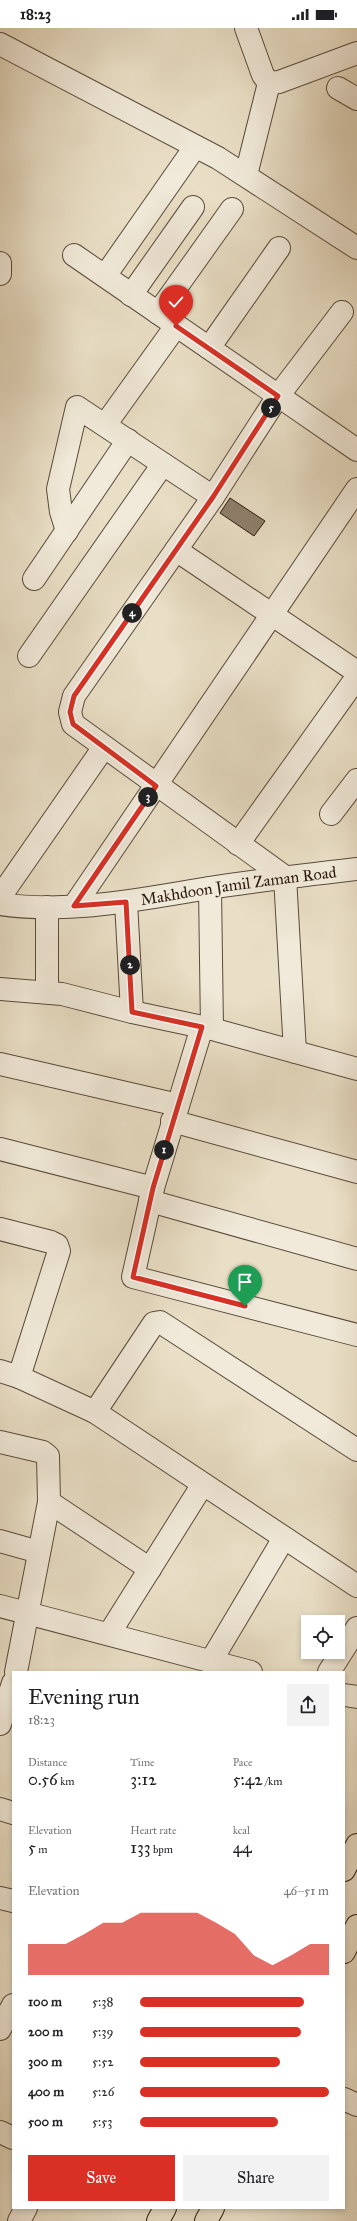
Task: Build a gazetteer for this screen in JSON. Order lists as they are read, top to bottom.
{
  "streets": {
    "street": ["Makhdoon Jamil Zaman Road"]
  },
  "page": {
    "status": "18:23",
    "pins": [
      "5",
      "4",
      "3",
      "2",
      "1"
    ],
    "heading": ["Evening run", "18:23"],
    "stats": [
      ["Distance", "0.56 km"],
      ["Time", "3:12"],
      ["Pace", "5:42 /km"],
      ["Elevation", "5 m"],
      ["Heart rate", "133 bpm"],
      ["kcal", "44"]
    ],
    "chart": ["Elevation", "46–51 m"],
    "list": [
      {
        "name": "100 m",
        "note": "5:38"
      },
      {
        "name": "200 m",
        "note": "5:39"
      },
      {
        "name": "300 m",
        "note": "5:52"
      },
      {
        "name": "400 m",
        "note": "5:26"
      },
      {
        "name": "500 m",
        "note": "5:53"
      }
    ],
    "buttons": ["Save", "Share"]
  }
}
